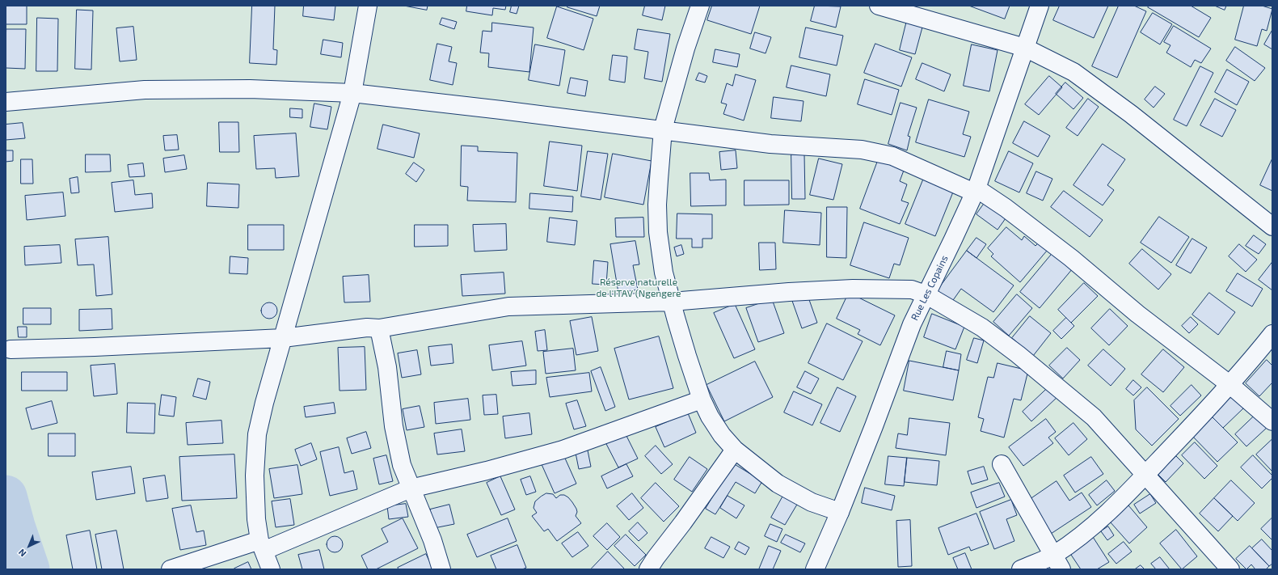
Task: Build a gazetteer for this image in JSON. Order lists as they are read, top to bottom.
{
  "streets": {
    "street": ["Rue Les Copains"]
  },
  "parks": ["Réserve naturelle de l'ITAV (Ngengere"],
  "north": "bottom left"
}
